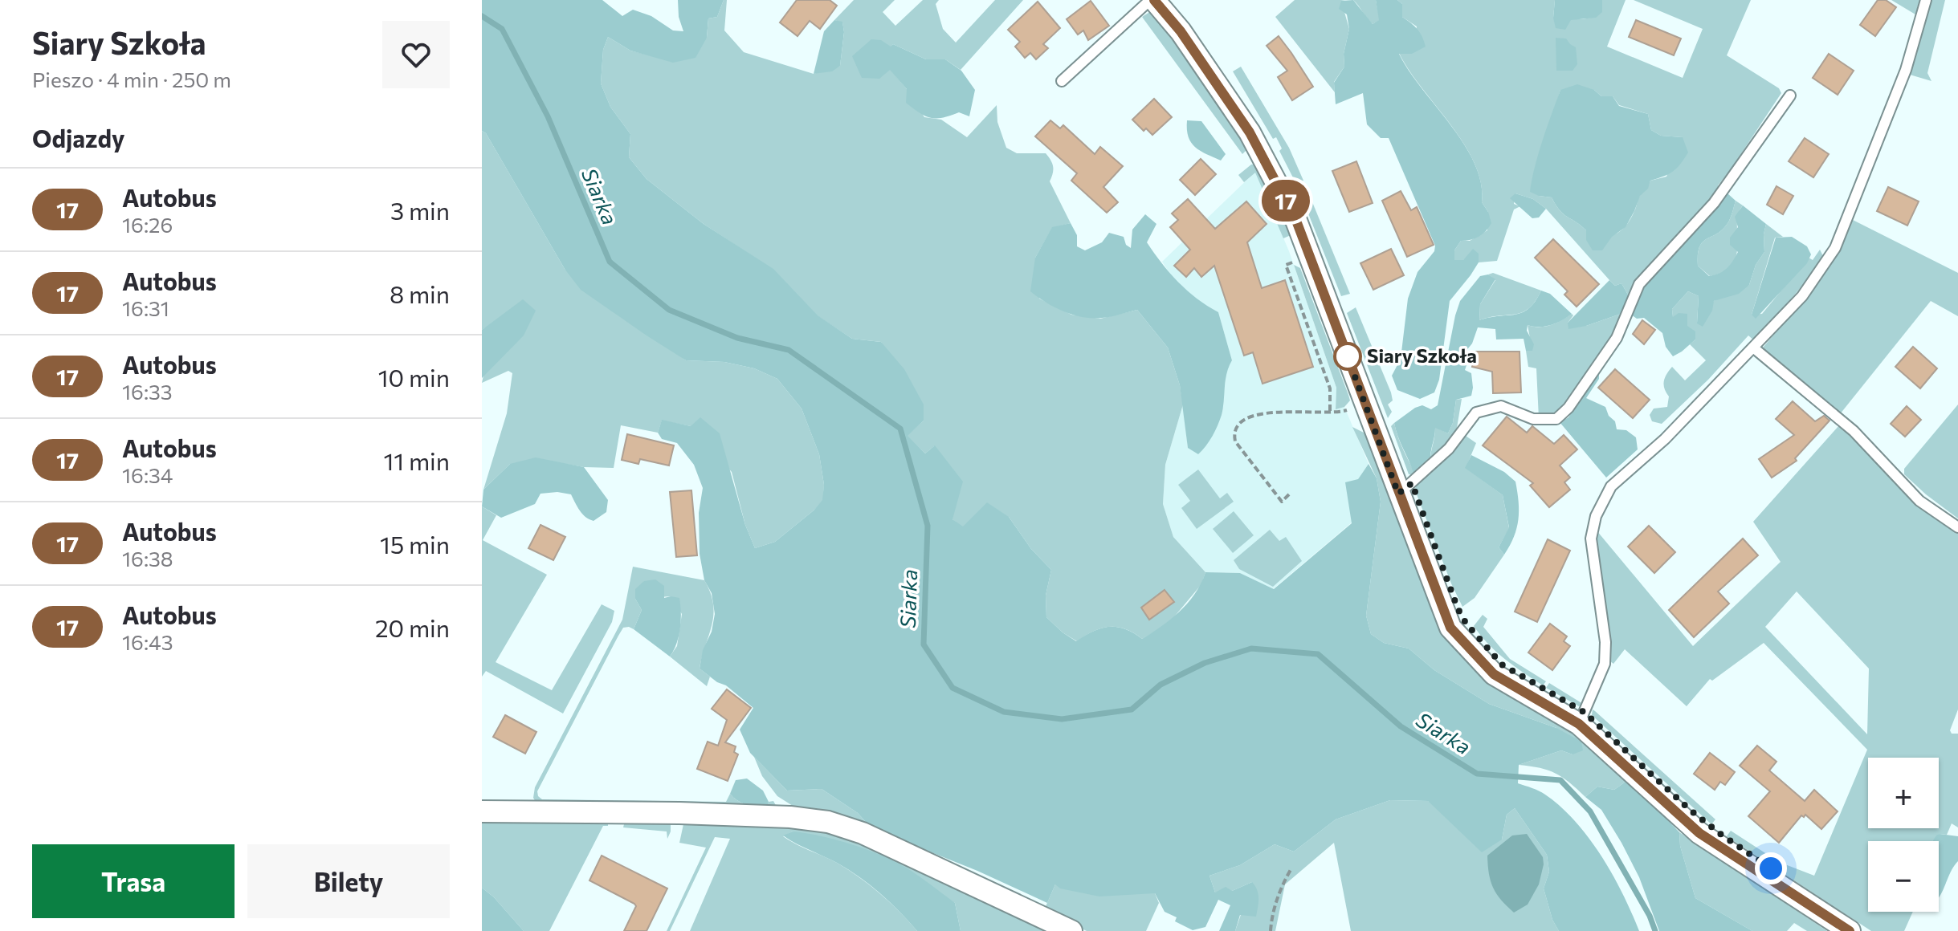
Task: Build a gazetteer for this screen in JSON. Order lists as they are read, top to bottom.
{
  "water": ["Siarka"],
  "places": ["Siary Szkoła"],
  "lines": ["bus line 17"],
  "page": {
    "heading": [
      ["Siary Szkoła", "Pieszo · 4 min · 250 m"],
      "Odjazdy"
    ],
    "on_map": "17",
    "list": [
      {
        "mark": "17",
        "name": "Autobus",
        "note": "16:26",
        "value": "3 min"
      },
      {
        "mark": "17",
        "name": "Autobus",
        "note": "16:31",
        "value": "8 min"
      },
      {
        "mark": "17",
        "name": "Autobus",
        "note": "16:33",
        "value": "10 min"
      },
      {
        "mark": "17",
        "name": "Autobus",
        "note": "16:34",
        "value": "11 min"
      },
      {
        "mark": "17",
        "name": "Autobus",
        "note": "16:38",
        "value": "15 min"
      },
      {
        "mark": "17",
        "name": "Autobus",
        "note": "16:43",
        "value": "20 min"
      }
    ],
    "map_buttons": ["+", "−"],
    "buttons": ["Trasa", "Bilety"]
  }
}
